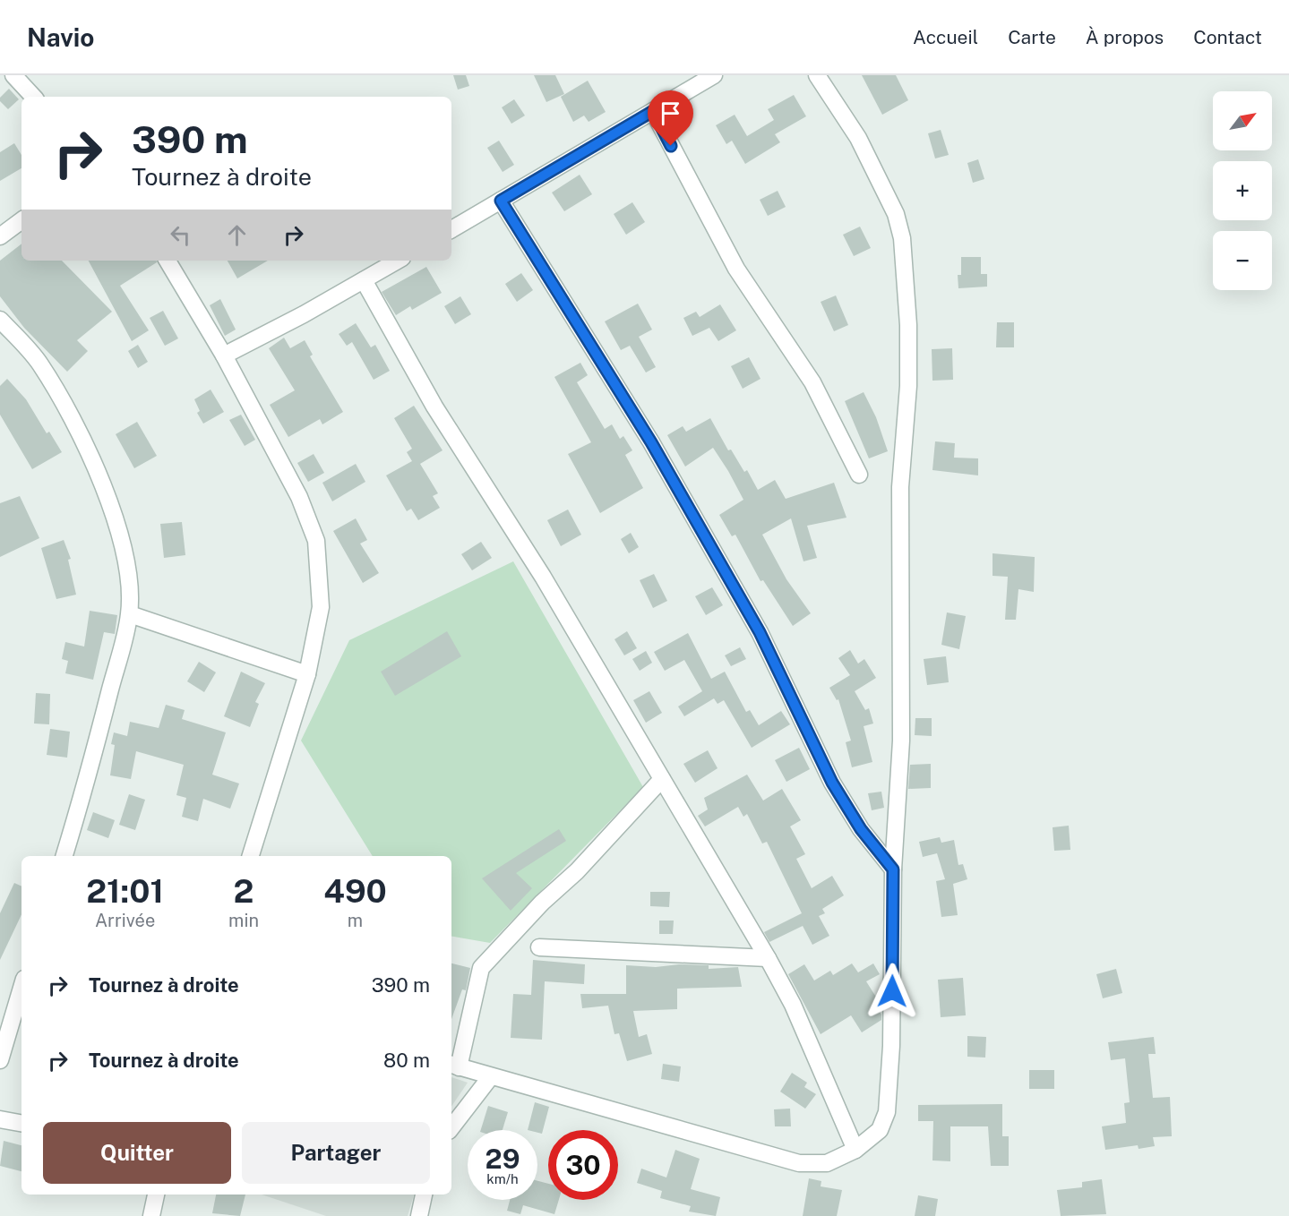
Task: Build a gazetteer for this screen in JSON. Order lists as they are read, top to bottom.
{
  "north": "top right",
  "page": {
    "header": "Navio",
    "nav": [
      "Accueil",
      "Carte",
      "À propos",
      "Contact"
    ],
    "map_buttons": ["+", "−"],
    "turn": ["390 m", "Tournez à droite"],
    "eta": [
      "21:01",
      "Arrivée",
      "2",
      "min",
      "490",
      "m"
    ],
    "list": [
      {
        "name": "Tournez à droite",
        "value": "390 m"
      },
      {
        "name": "Tournez à droite",
        "value": "80 m"
      }
    ],
    "buttons": ["Quitter", "Partager"],
    "speed": "29 km/h",
    "limit": "30"
  }
}
